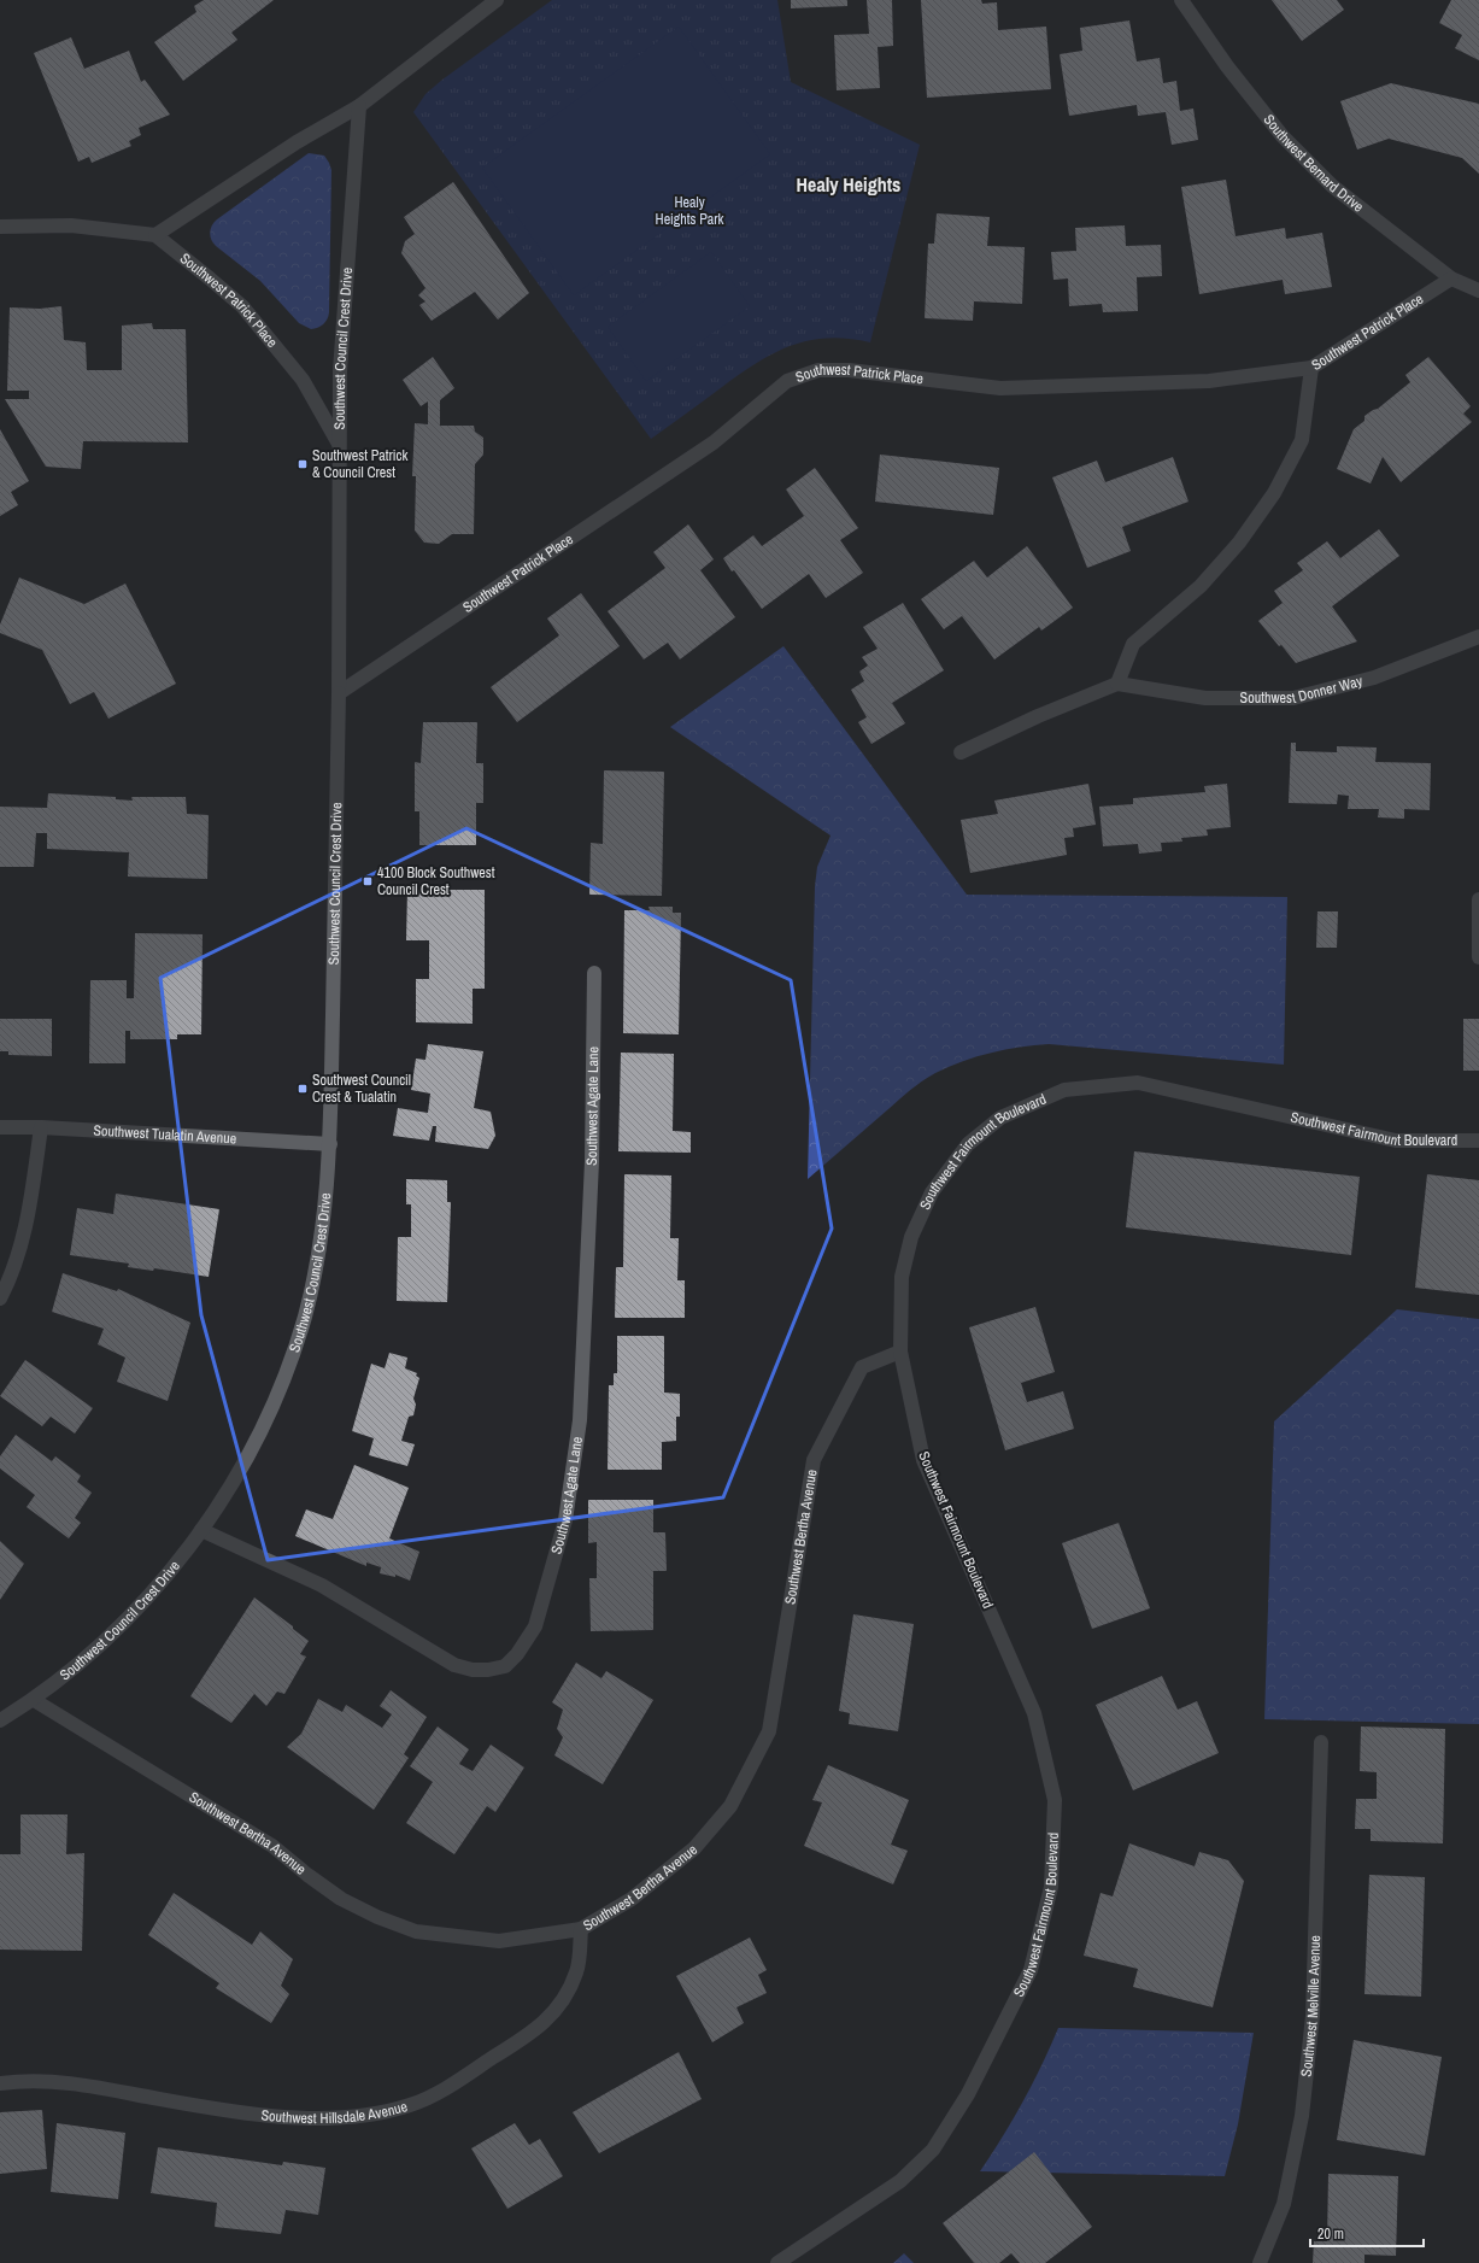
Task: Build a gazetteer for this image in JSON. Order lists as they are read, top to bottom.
{
  "streets": {
    "street": [
      "Southwest Bernard Drive",
      "Southwest Patrick Place",
      "Southwest Council Crest Drive",
      "Southwest Donner Way",
      "Southwest Agate Lane",
      "Southwest Fairmount Boulevard",
      "Southwest Tualatin Avenue",
      "Southwest Bertha Avenue",
      "Southwest Melville Avenue",
      "Southwest Hillsdale Avenue"
    ]
  },
  "crossings": [
    ["Southwest Bernard Drive", "Southwest Patrick Place"],
    ["Southwest Patrick Place", "Southwest Council Crest Drive"],
    ["Southwest Council Crest Drive", "Southwest Agate Lane"],
    ["Southwest Council Crest Drive", "Southwest Tualatin Avenue"],
    ["Southwest Council Crest Drive", "Southwest Bertha Avenue"],
    ["Southwest Fairmount Boulevard", "Southwest Bertha Avenue"],
    ["Southwest Bertha Avenue", "Southwest Hillsdale Avenue"]
  ],
  "districts": ["Healy Heights"],
  "parks": ["Healy Heights Park"],
  "places": {
    "transit": ["Southwest Patrick & Council Crest", "4100 Block Southwest Council Crest", "Southwest Council Crest & Tualatin"]
  },
  "scale_bar": "20 m"
}
